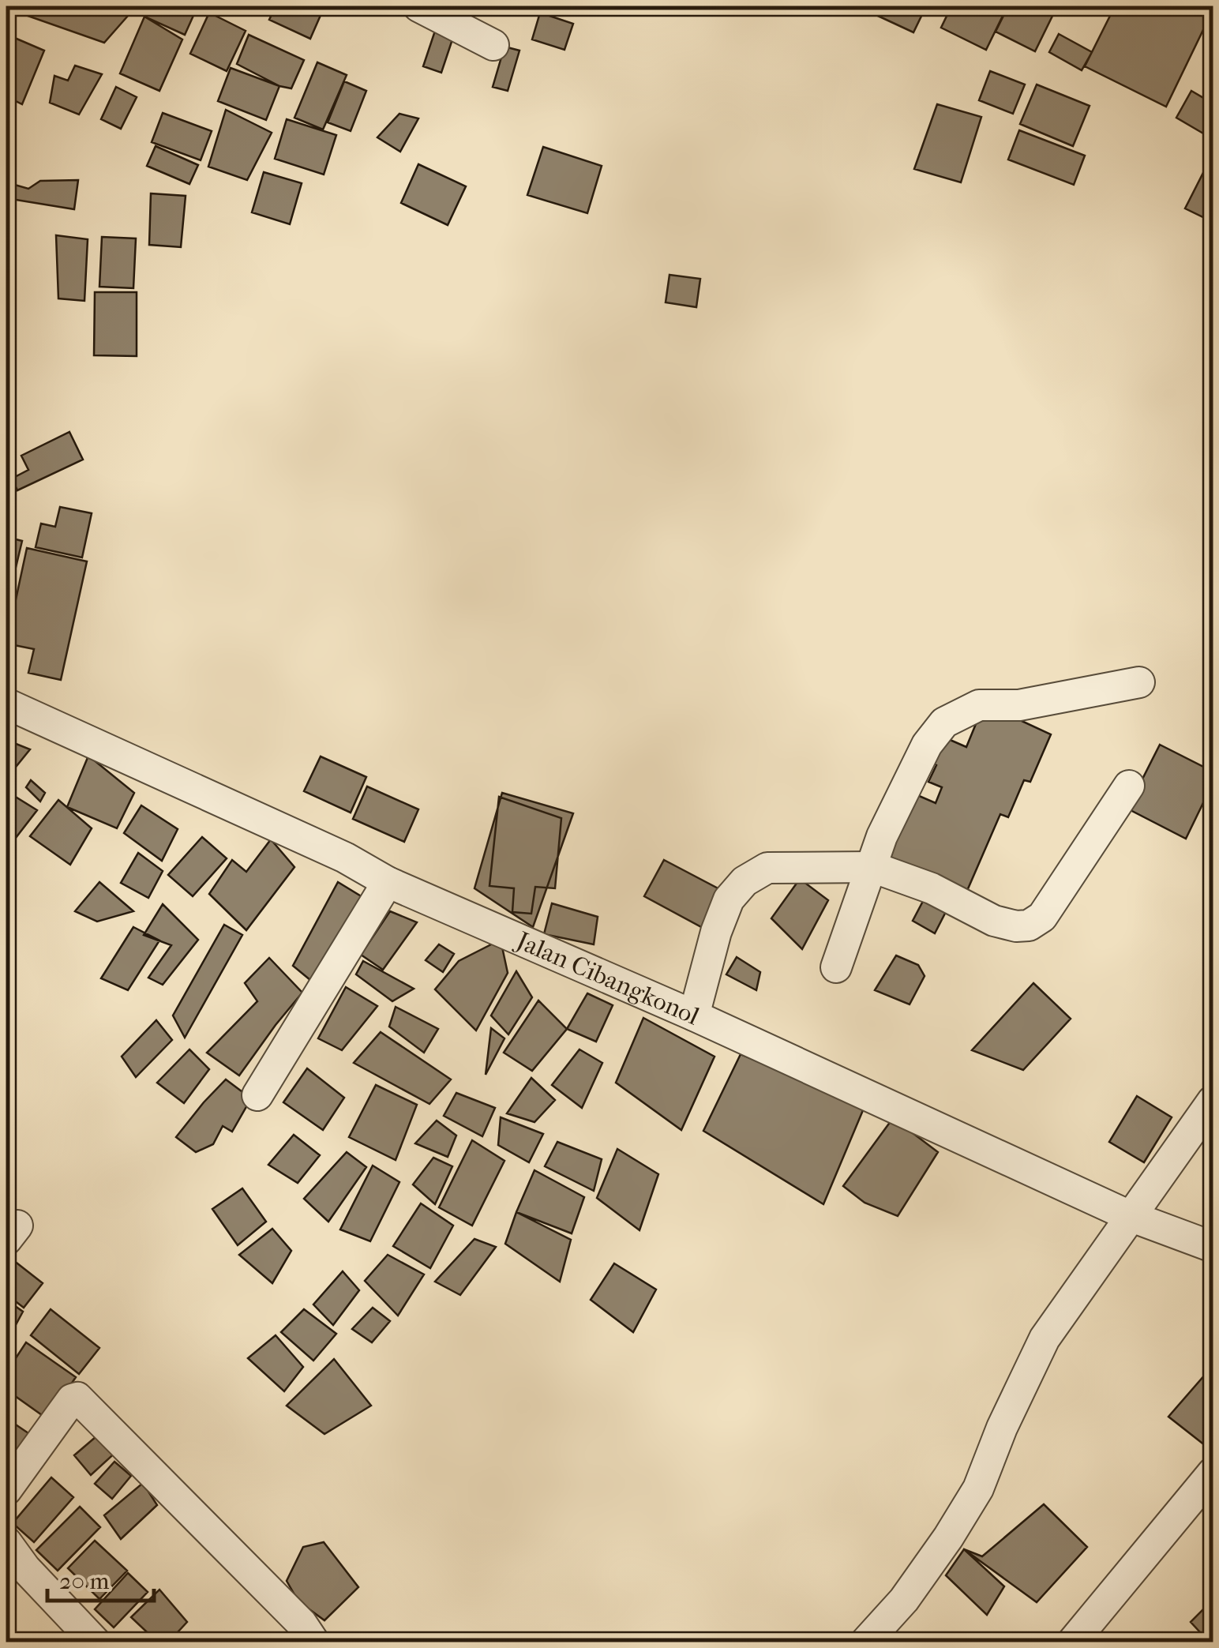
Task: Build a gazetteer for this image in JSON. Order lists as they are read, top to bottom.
{
  "streets": {
    "street": ["Jalan Cibangkonol"]
  },
  "scale_bar": "20 m"
}
